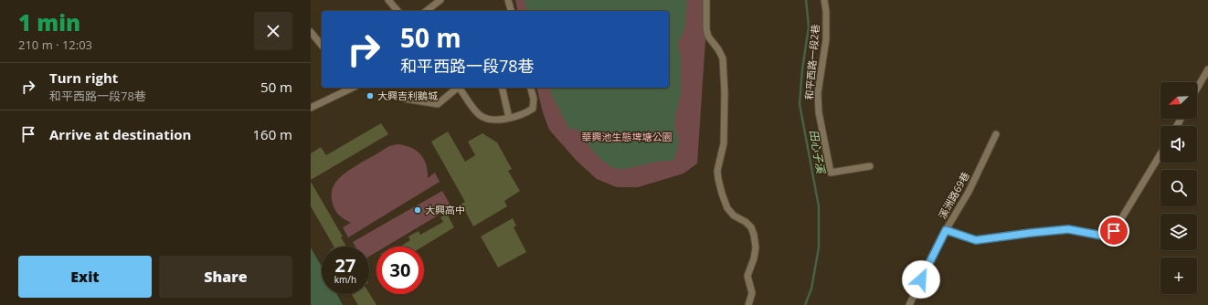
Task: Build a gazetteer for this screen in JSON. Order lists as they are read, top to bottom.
{
  "streets": {
    "street": ["和平西路一段2巷", "溪洲路69巷"]
  },
  "water": ["田心子溪"],
  "parks": ["華興池生態埤塘公園"],
  "places": ["大興吉利鵝城", "大興高中"],
  "north": "bottom left",
  "page": {
    "heading": ["1 min", "210 m · 12:03"],
    "turn": ["50 m", "和平西路一段78巷"],
    "list": [
      {
        "name": "Turn right",
        "note": "和平西路一段78巷",
        "value": "50 m"
      },
      {
        "name": "Arrive at destination",
        "value": "160 m"
      }
    ],
    "map_buttons": "+",
    "speed": "27 km/h",
    "limit": "30",
    "buttons": ["Exit", "Share"]
  }
}
